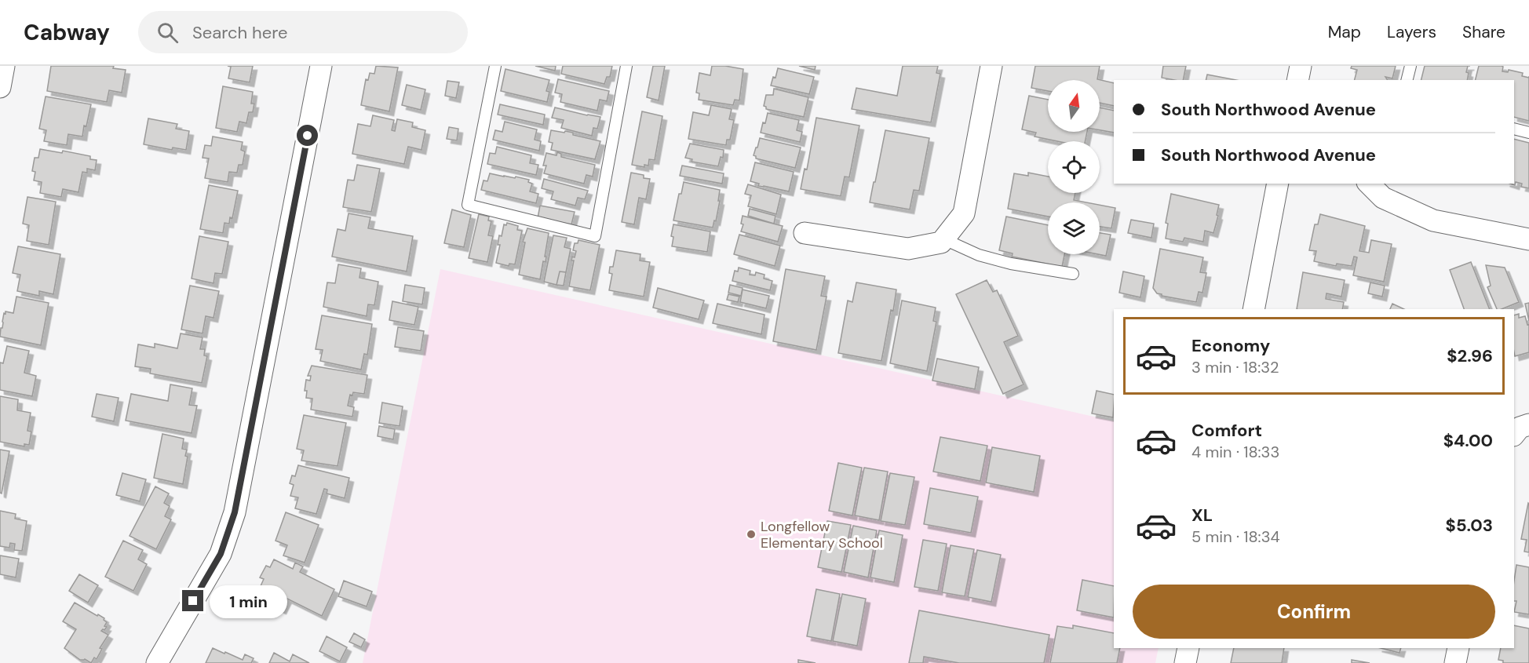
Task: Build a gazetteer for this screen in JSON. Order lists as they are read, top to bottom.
{
  "places": ["Longfellow Elementary School"],
  "north": "top",
  "page": {
    "header": "Cabway",
    "search": "Search here",
    "nav": ["Map", "Layers", "Share"],
    "banner": ["South Northwood Avenue", "South Northwood Avenue"],
    "list": [
      {
        "name": "Economy",
        "note": "3 min · 18:32",
        "value": "$2.96"
      },
      {
        "name": "Comfort",
        "note": "4 min · 18:33",
        "value": "$4.00"
      },
      {
        "name": "XL",
        "note": "5 min · 18:34",
        "value": "$5.03"
      }
    ],
    "buttons": "Confirm",
    "bubble": "1 min"
  }
}
